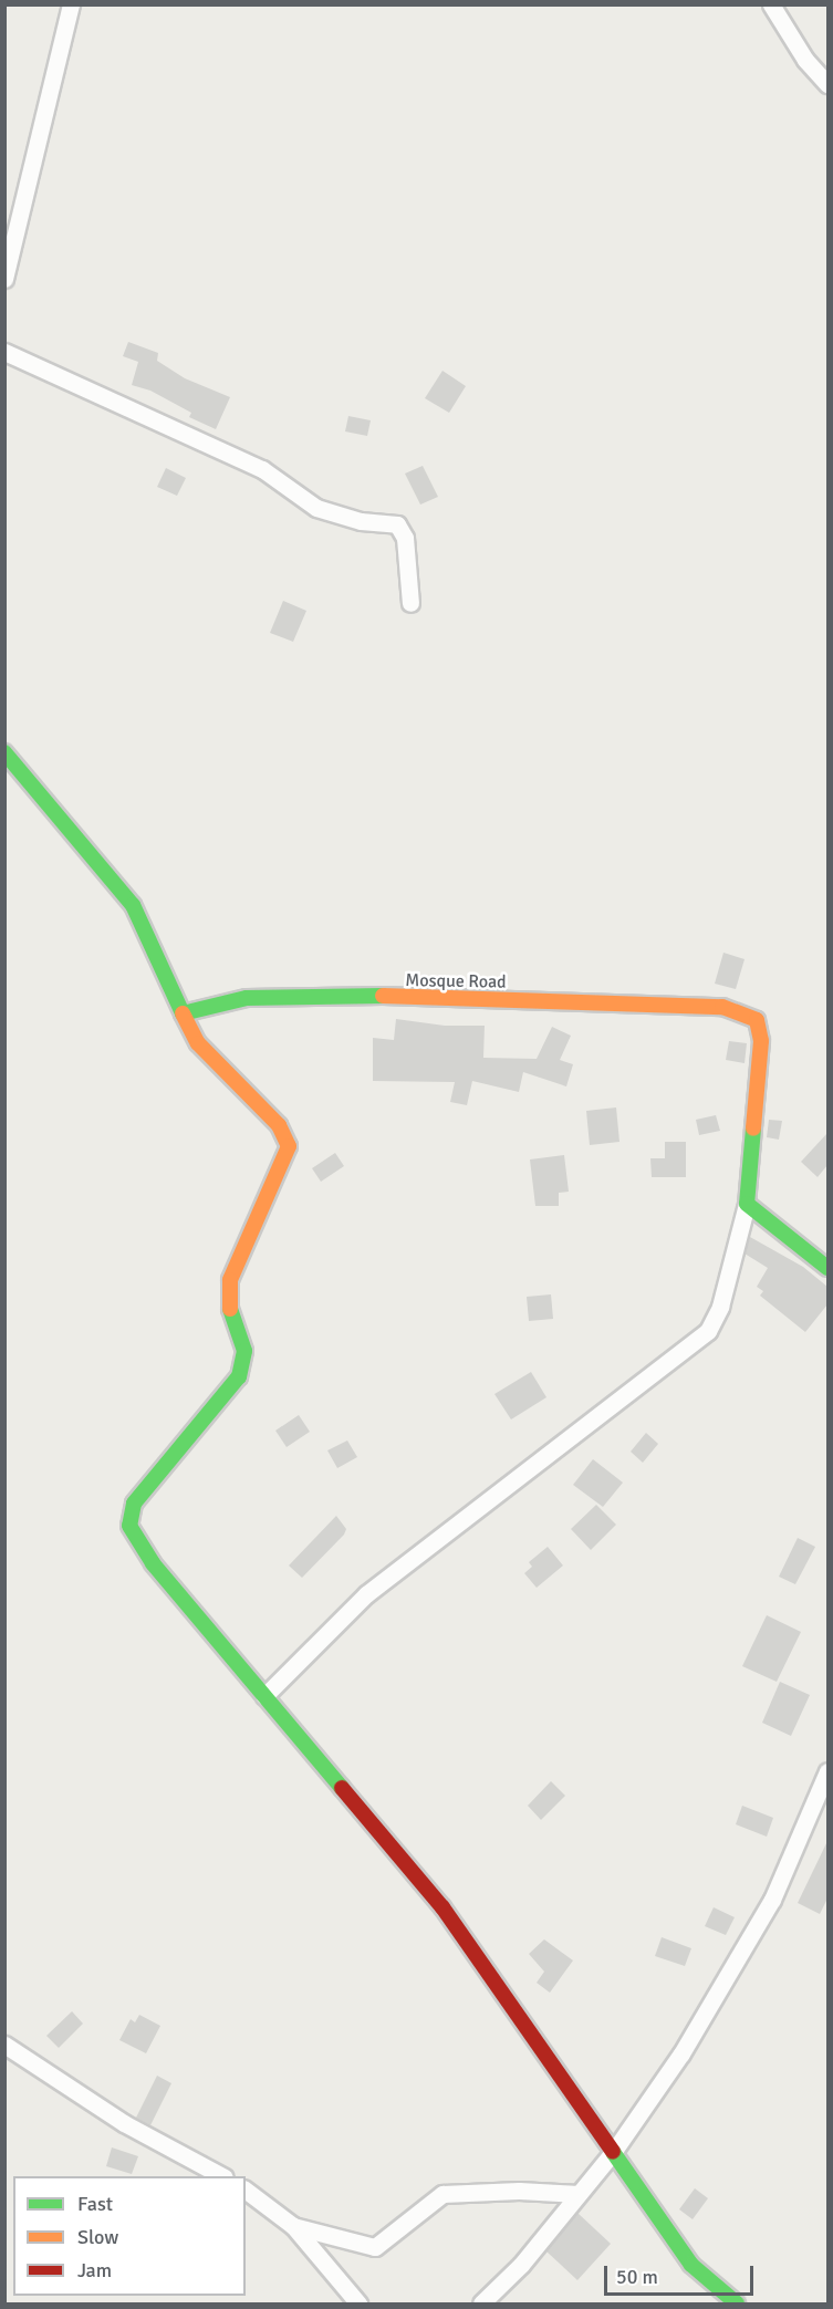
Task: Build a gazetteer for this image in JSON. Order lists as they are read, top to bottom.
{
  "streets": {
    "street": ["Mosque Road"]
  },
  "legend": ["Fast", "Slow", "Jam"],
  "scale_bar": "50 m"
}
